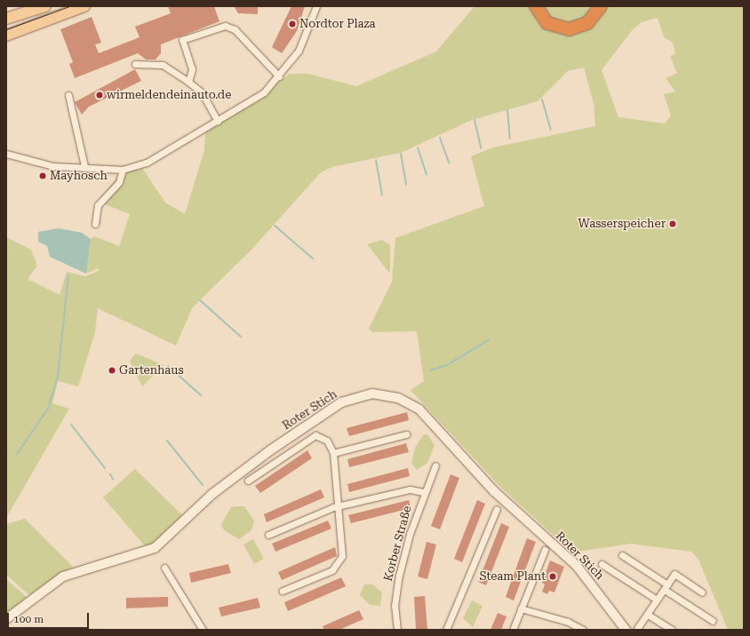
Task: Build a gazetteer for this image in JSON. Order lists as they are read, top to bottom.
{
  "streets": {
    "street": ["Roter Stich", "Korber Straße"]
  },
  "places": [
    "Nordtor Plaza",
    "wirmeldendeinauto.de",
    "Mayhosch",
    "Wasserspeicher",
    "Gartenhaus",
    "Steam Plant"
  ],
  "scale_bar": "100 m"
}
